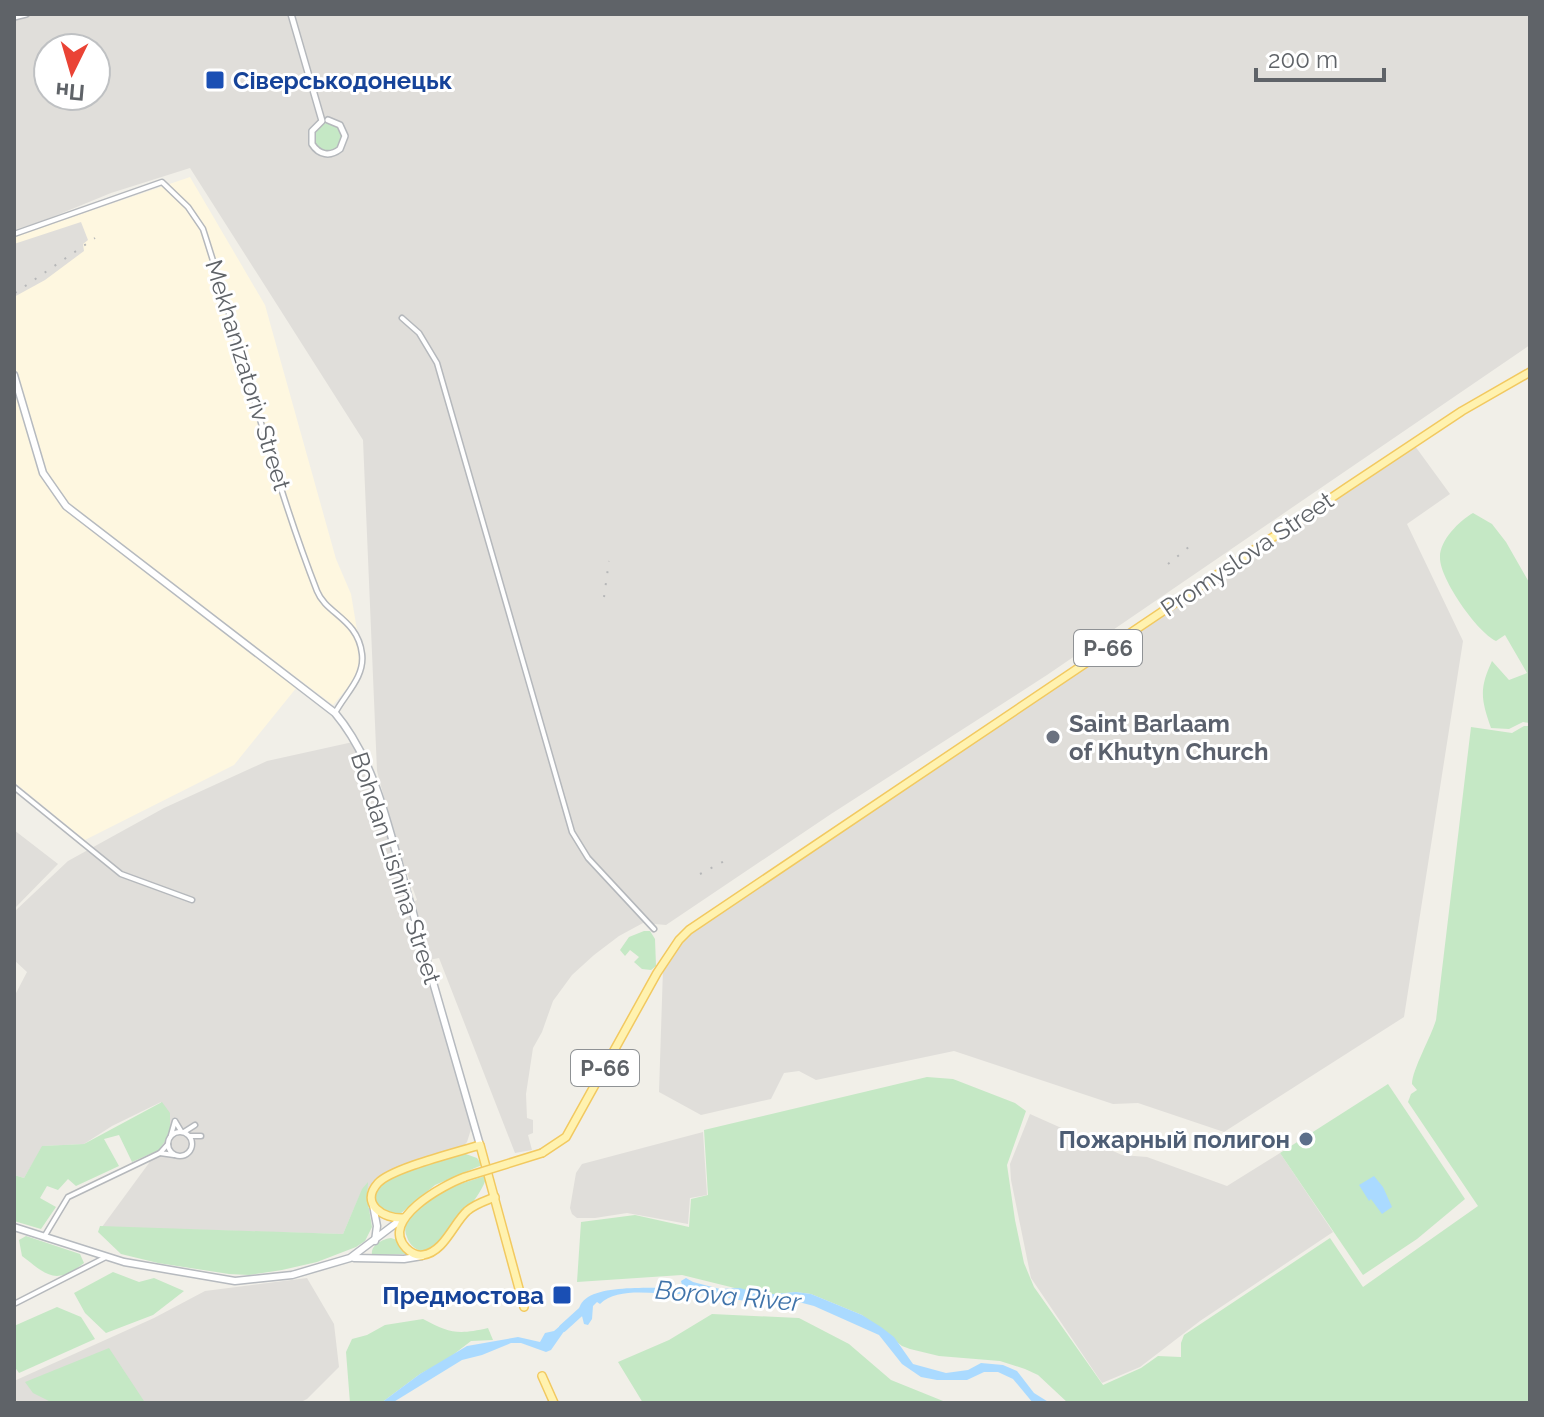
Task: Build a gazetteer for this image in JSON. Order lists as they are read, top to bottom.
{
  "streets": {
    "main road": ["Promyslova Street", "Р-66", "Bohdan Lishina Street"],
    "street": ["Mekhanizatoriv Street"]
  },
  "crossings": [
    ["Mekhanizatoriv Street", "Bohdan Lishina Street"]
  ],
  "water": ["Borova River"],
  "places": {
    "transit": ["Сіверськодонецьк", "Предмостова"],
    "other": ["Saint Barlaam of Khutyn Church", "Пожарный полигон"]
  },
  "scale_bar": "200 m",
  "north": "bottom"
}
